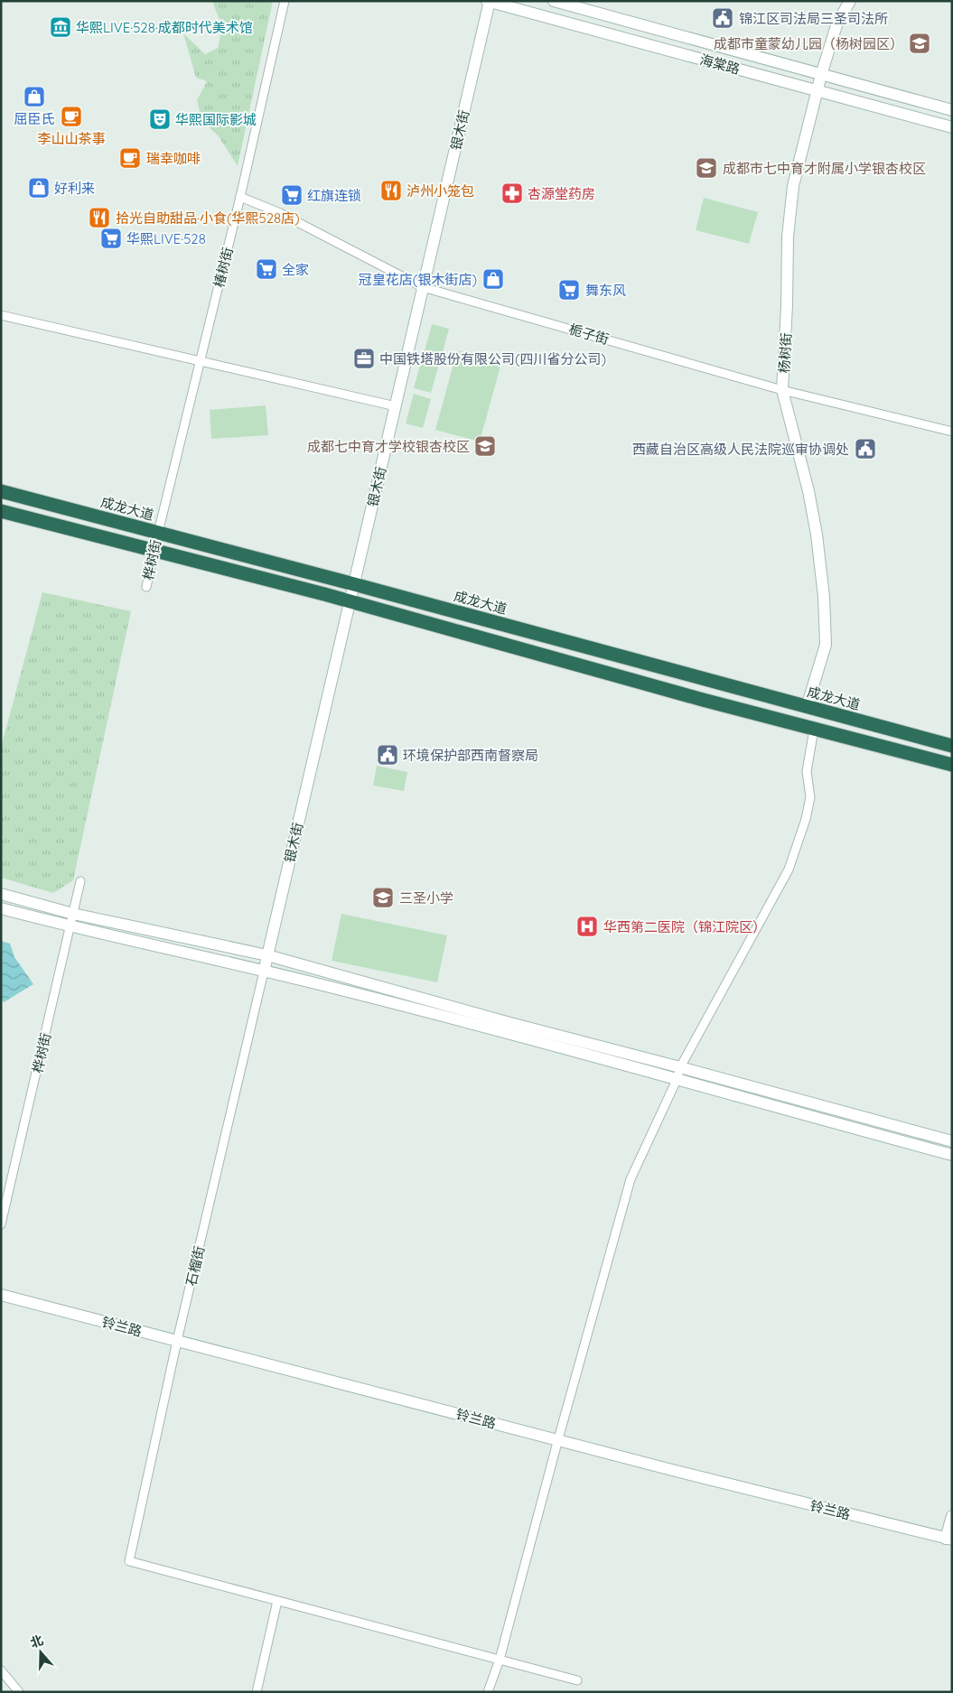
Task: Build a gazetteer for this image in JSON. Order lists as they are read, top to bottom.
{
  "streets": {
    "highway": ["成龙大道"],
    "street": [
      "海棠路",
      "银木街",
      "椿树街",
      "栀子街",
      "杨树街",
      "桦树街",
      "石榴街",
      "铃兰路"
    ]
  },
  "crossings": [
    ["海棠路", "银木街"],
    ["海棠路", "杨树街"],
    ["银木街", "栀子街"],
    ["银木街", "成龙大道"],
    ["银木街", "石榴街"],
    ["椿树街", "栀子街"],
    ["椿树街", "成龙大道"],
    ["椿树街", "桦树街"],
    ["栀子街", "杨树街"],
    ["杨树街", "成龙大道"],
    ["成龙大道", "桦树街"],
    ["石榴街", "铃兰路"]
  ],
  "places": {
    "public building": ["锦江区司法局三圣司法所", "西藏自治区高级人民法院巡审协调处", "环境保护部西南督察局"],
    "museum": ["华熙LIVE·528·成都时代美术馆"],
    "school or university": [
      "成都市童蒙幼儿园（杨树园区）",
      "成都市七中育才附属小学银杏校区",
      "成都七中育才学校银杏校区",
      "三圣小学"
    ],
    "shop": ["屈臣氏", "好利来", "冠皇花店(银木街店)"],
    "cafe": ["李山山茶事", "瑞幸咖啡"],
    "theatre": ["华熙国际影城"],
    "restaurant": ["泸州小笼包", "拾光自助甜品·小食(华熙528店)"],
    "pharmacy": ["杏源堂药房"],
    "supermarket": [
      "红旗连锁",
      "华熙LIVE·528",
      "全家",
      "舞东风"
    ],
    "office": ["中国铁塔股份有限公司(四川省分公司)"],
    "hospital": ["华西第二医院（锦江院区）"]
  },
  "north": "top"
}
